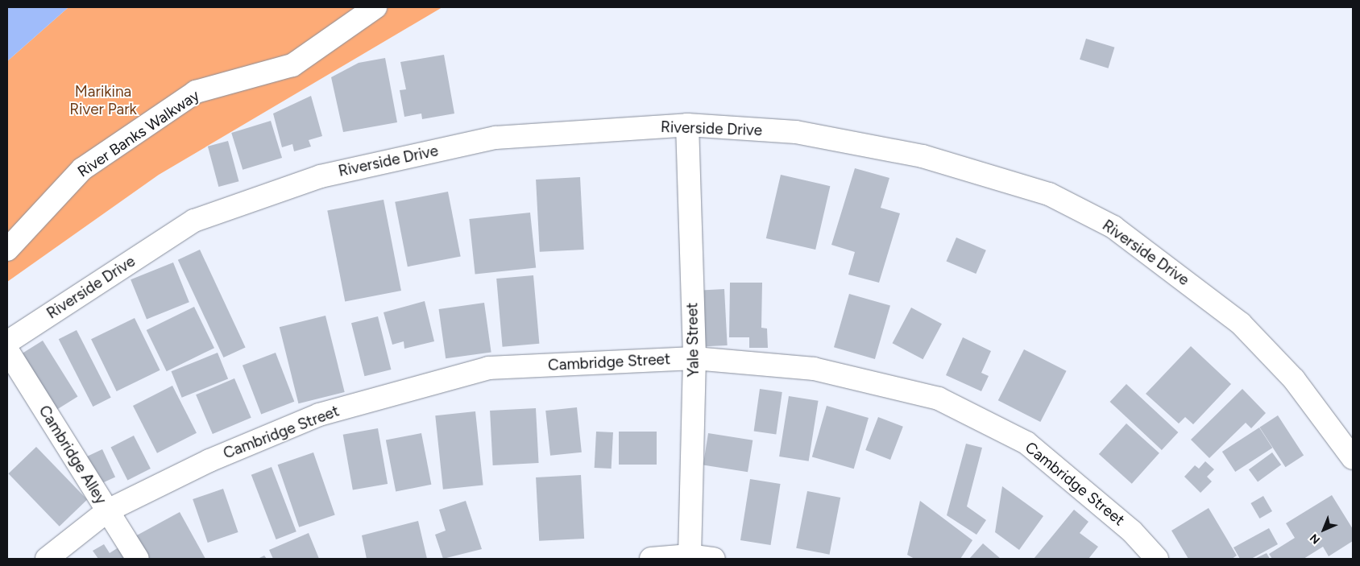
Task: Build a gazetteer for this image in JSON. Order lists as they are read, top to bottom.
{
  "streets": {
    "street": [
      "Riverside Drive",
      "River Banks Walkway",
      "Yale Street",
      "Cambridge Street",
      "Cambridge Alley"
    ]
  },
  "crossings": [
    ["Riverside Drive", "Yale Street"],
    ["Yale Street", "Cambridge Street"],
    ["Cambridge Street", "Cambridge Alley"]
  ],
  "parks": ["Marikina River Park"],
  "north": "bottom left"
}
